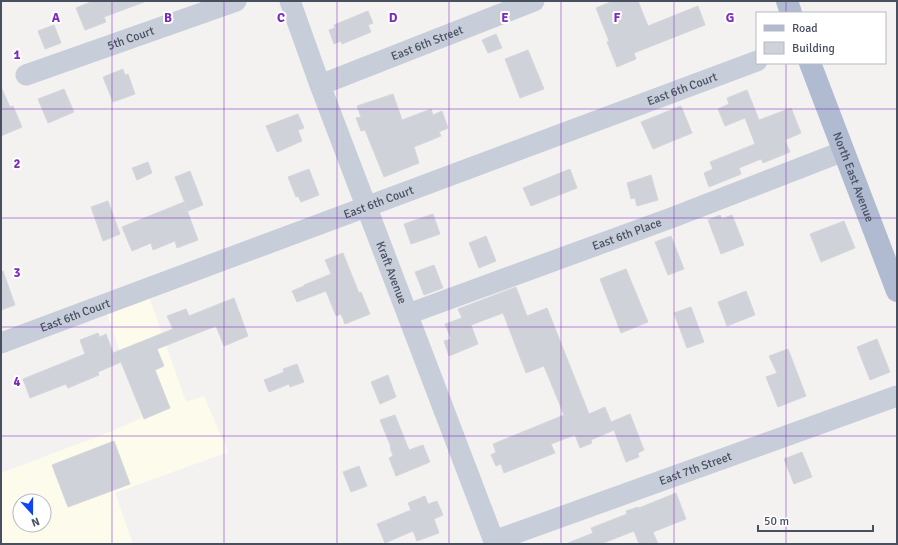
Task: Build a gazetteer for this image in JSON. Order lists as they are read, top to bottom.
{
  "streets": {
    "main road": ["North East Avenue"],
    "street": [
      "5th Court",
      "East 6th Street",
      "East 6th Court",
      "East 6th Place",
      "Kraft Avenue",
      "East 7th Street"
    ]
  },
  "crossings": [
    ["East 6th Street", "Kraft Avenue"],
    ["East 6th Court", "Kraft Avenue"],
    ["North East Avenue", "East 6th Place"],
    ["East 6th Place", "Kraft Avenue"],
    ["Kraft Avenue", "East 7th Street"]
  ],
  "legend": ["Road", "Building"],
  "scale_bar": "50 m",
  "north": "bottom",
  "grid": {
    "columns": [
      "A",
      "B",
      "C",
      "D",
      "E",
      "F",
      "G"
    ],
    "rows": [
      "1",
      "2",
      "3",
      "4"
    ]
  }
}
